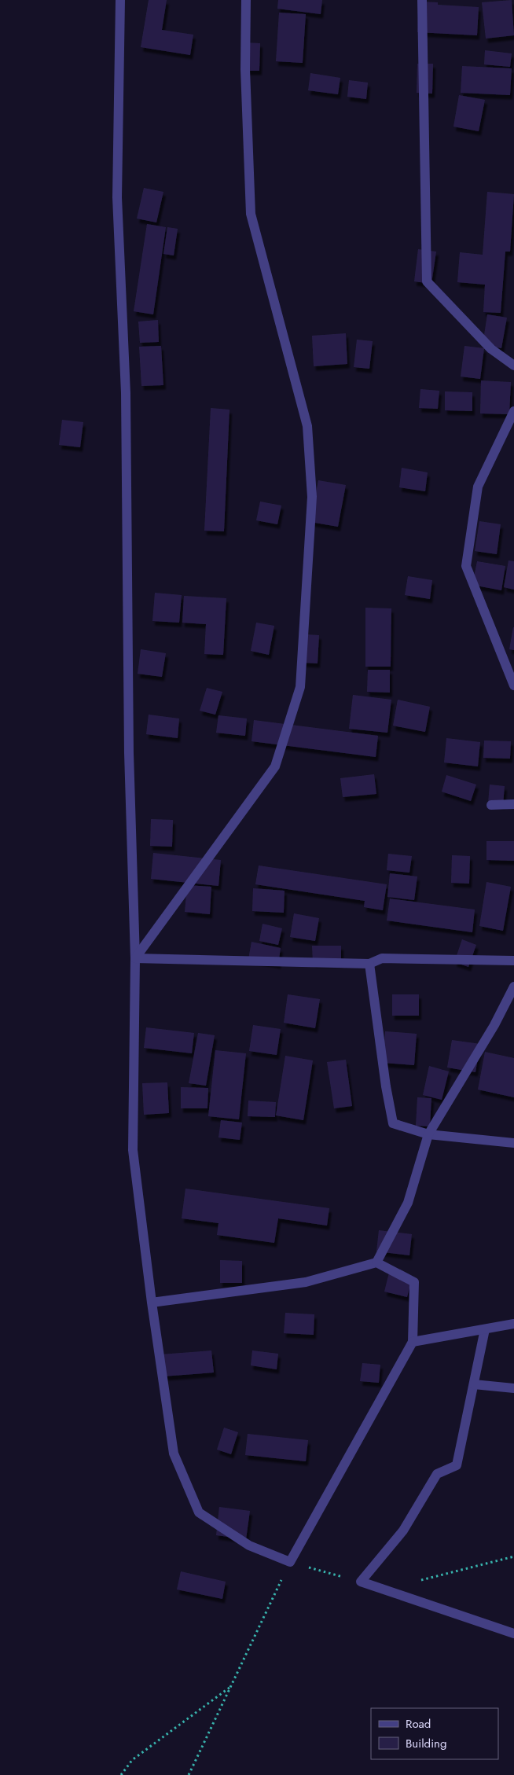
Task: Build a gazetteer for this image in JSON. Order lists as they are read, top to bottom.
{
  "legend": ["Road", "Building"]
}
